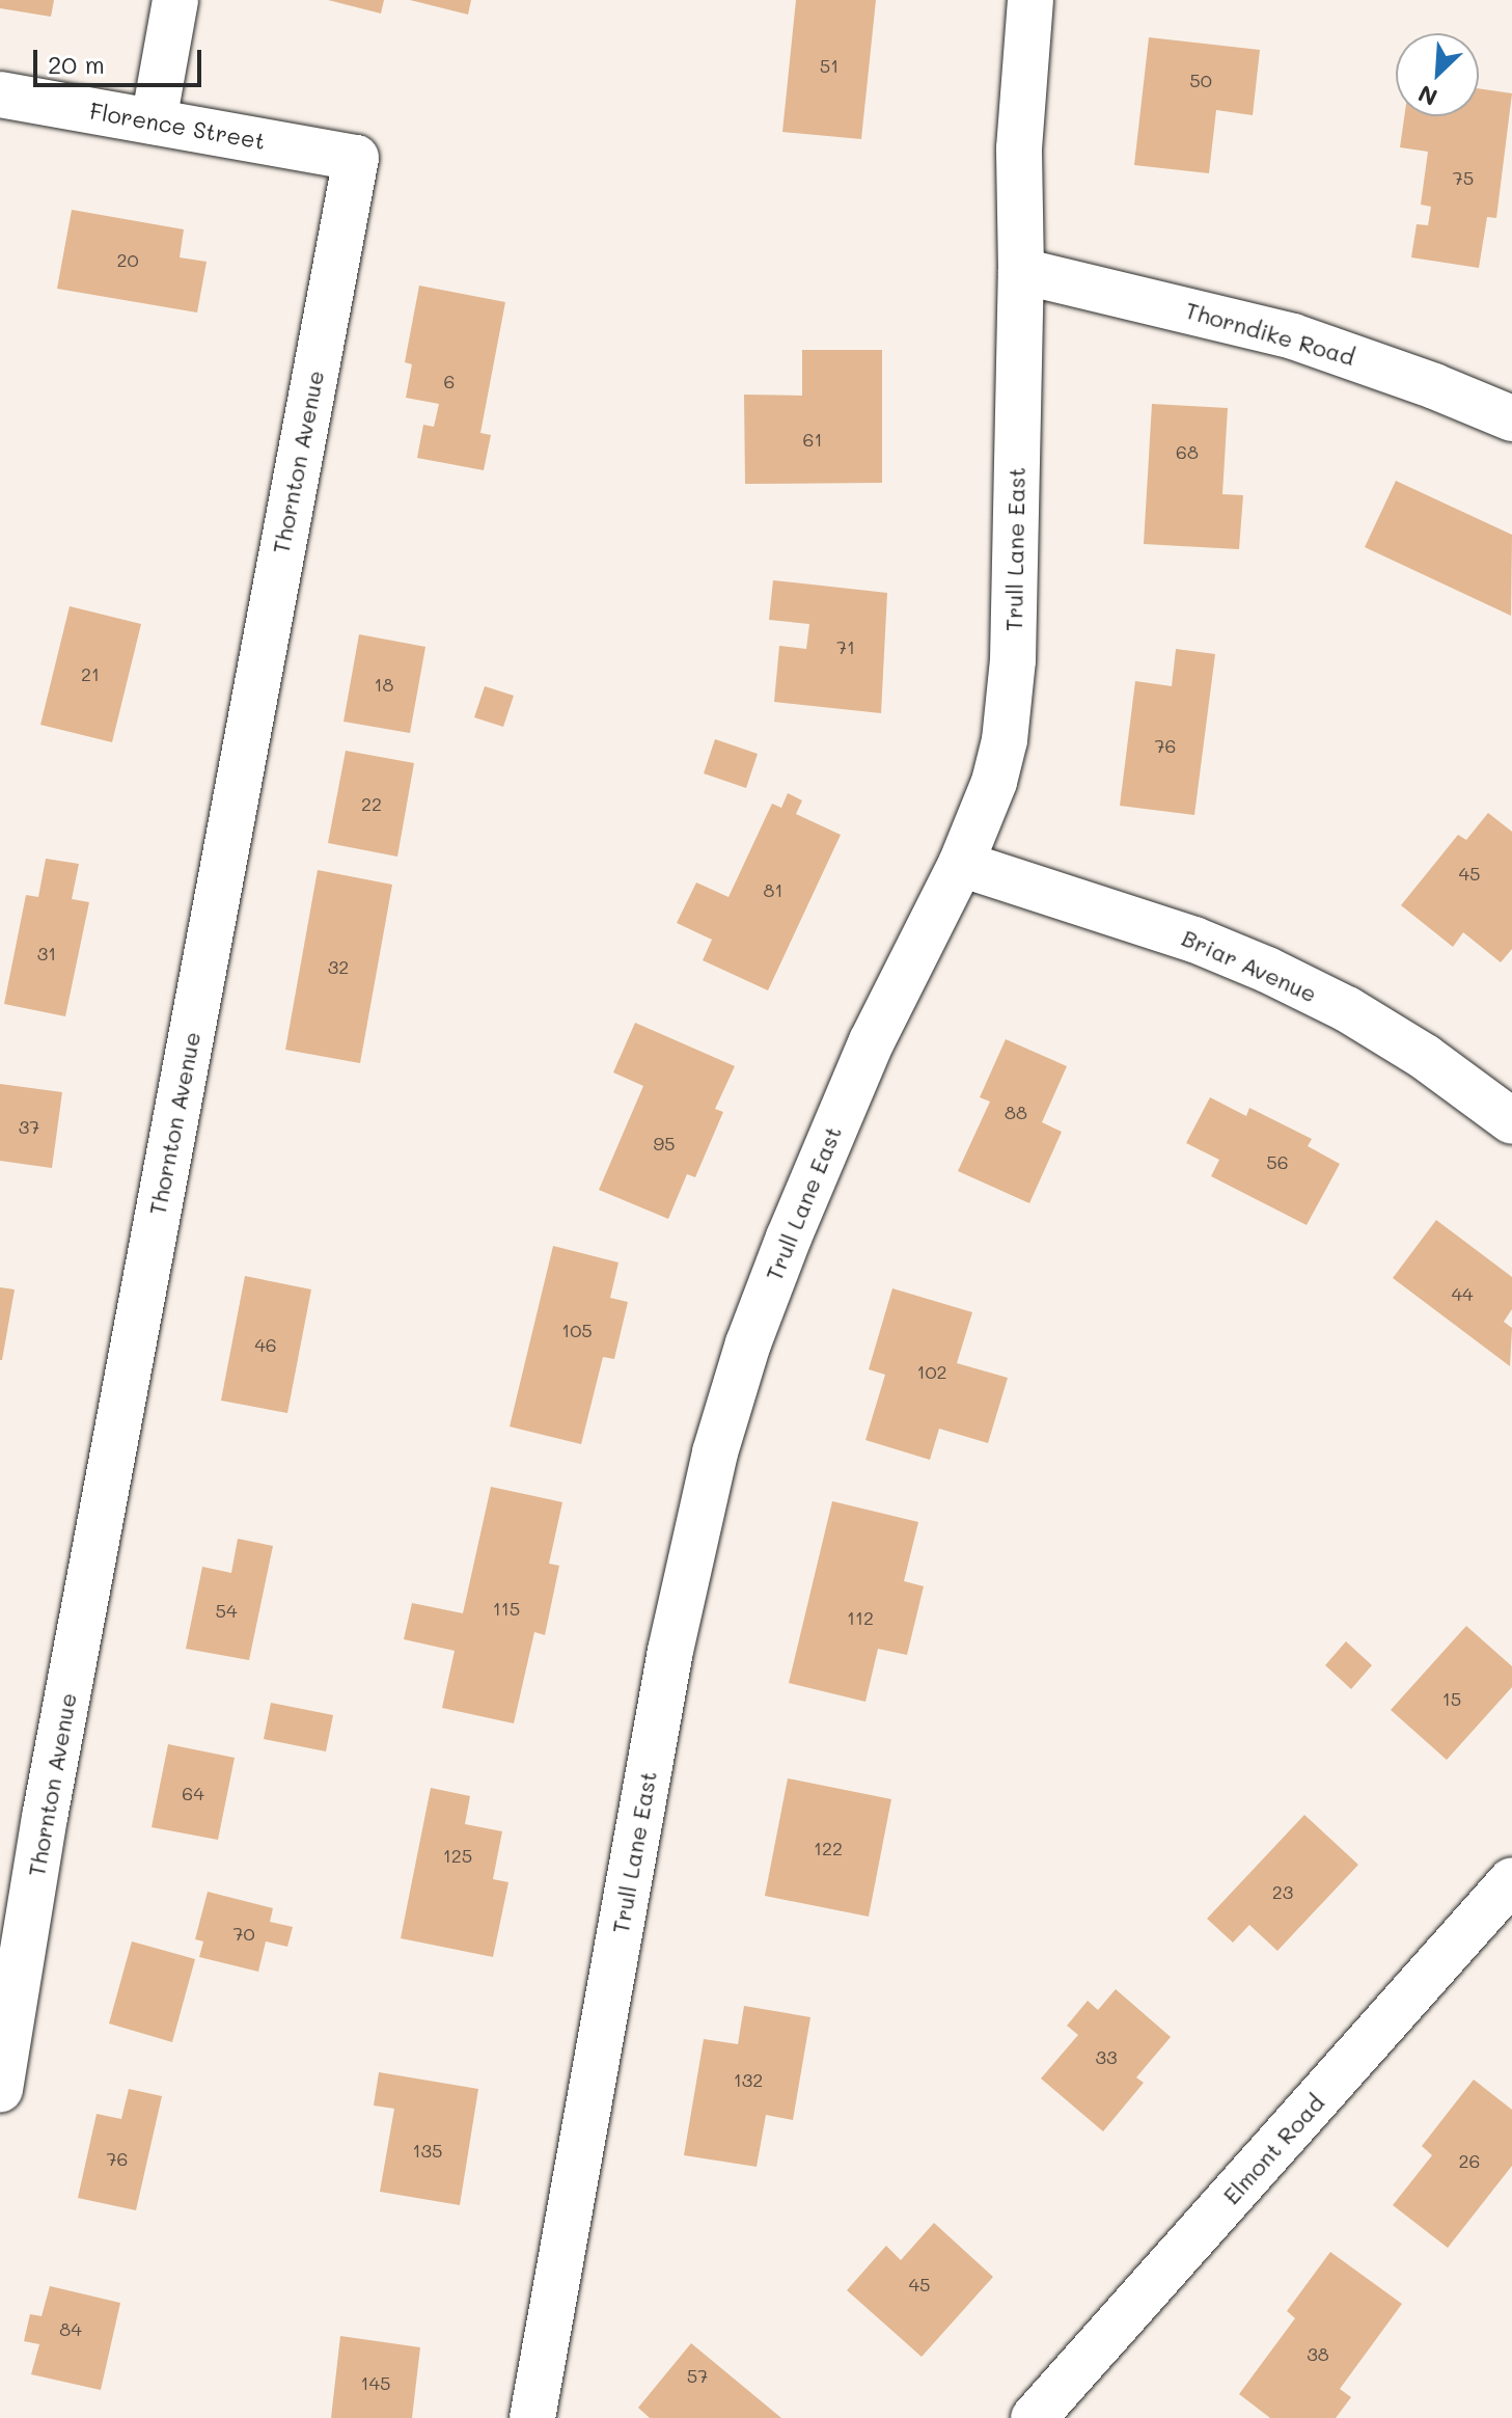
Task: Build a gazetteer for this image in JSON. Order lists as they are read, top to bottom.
{
  "streets": {
    "street": [
      "Florence Street",
      "Thorndike Road",
      "Thornton Avenue",
      "Trull Lane East",
      "Briar Avenue",
      "Elmont Road"
    ]
  },
  "crossings": [
    ["Florence Street", "Thornton Avenue"],
    ["Thorndike Road", "Trull Lane East"],
    ["Trull Lane East", "Briar Avenue"]
  ],
  "house_numbers": [
    "51",
    "50",
    "75",
    "20",
    "6",
    "61",
    "68",
    "71",
    "21",
    "18",
    "76",
    "22",
    "45",
    "81",
    "31",
    "32",
    "88",
    "37",
    "95",
    "56",
    "44",
    "105",
    "46",
    "102",
    "115",
    "54",
    "112",
    "15",
    "64",
    "122",
    "125",
    "23",
    "70",
    "33",
    "132",
    "135",
    "76",
    "26",
    "45",
    "84",
    "38",
    "57",
    "145"
  ],
  "scale_bar": "20 m",
  "north": "bottom left"
}
